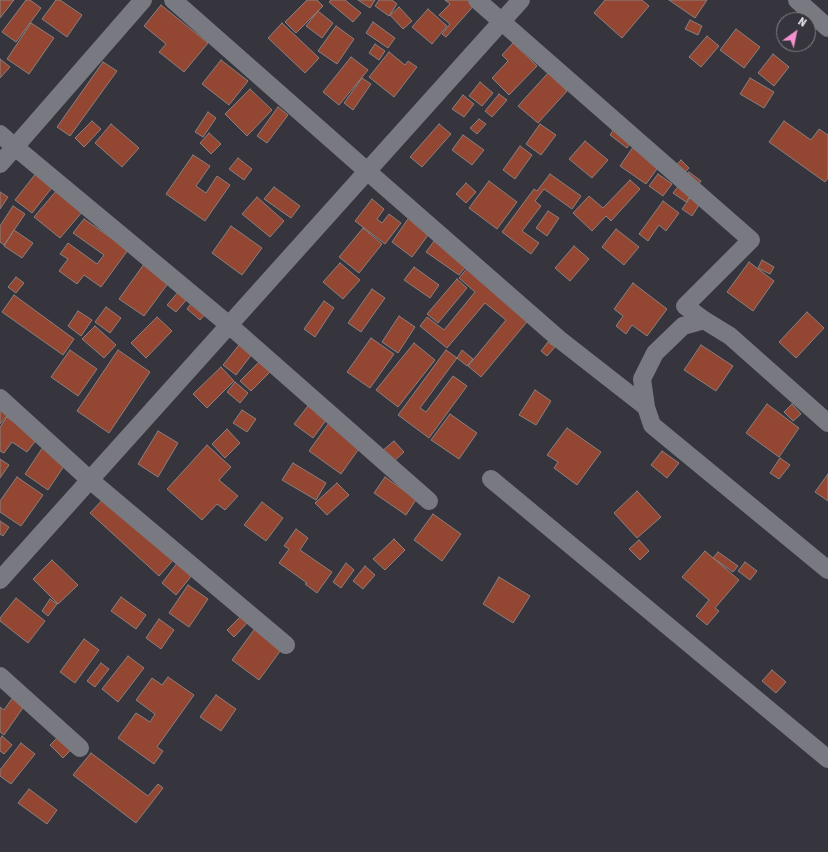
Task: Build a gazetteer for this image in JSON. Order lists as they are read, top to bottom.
{
  "north": "top right"
}
